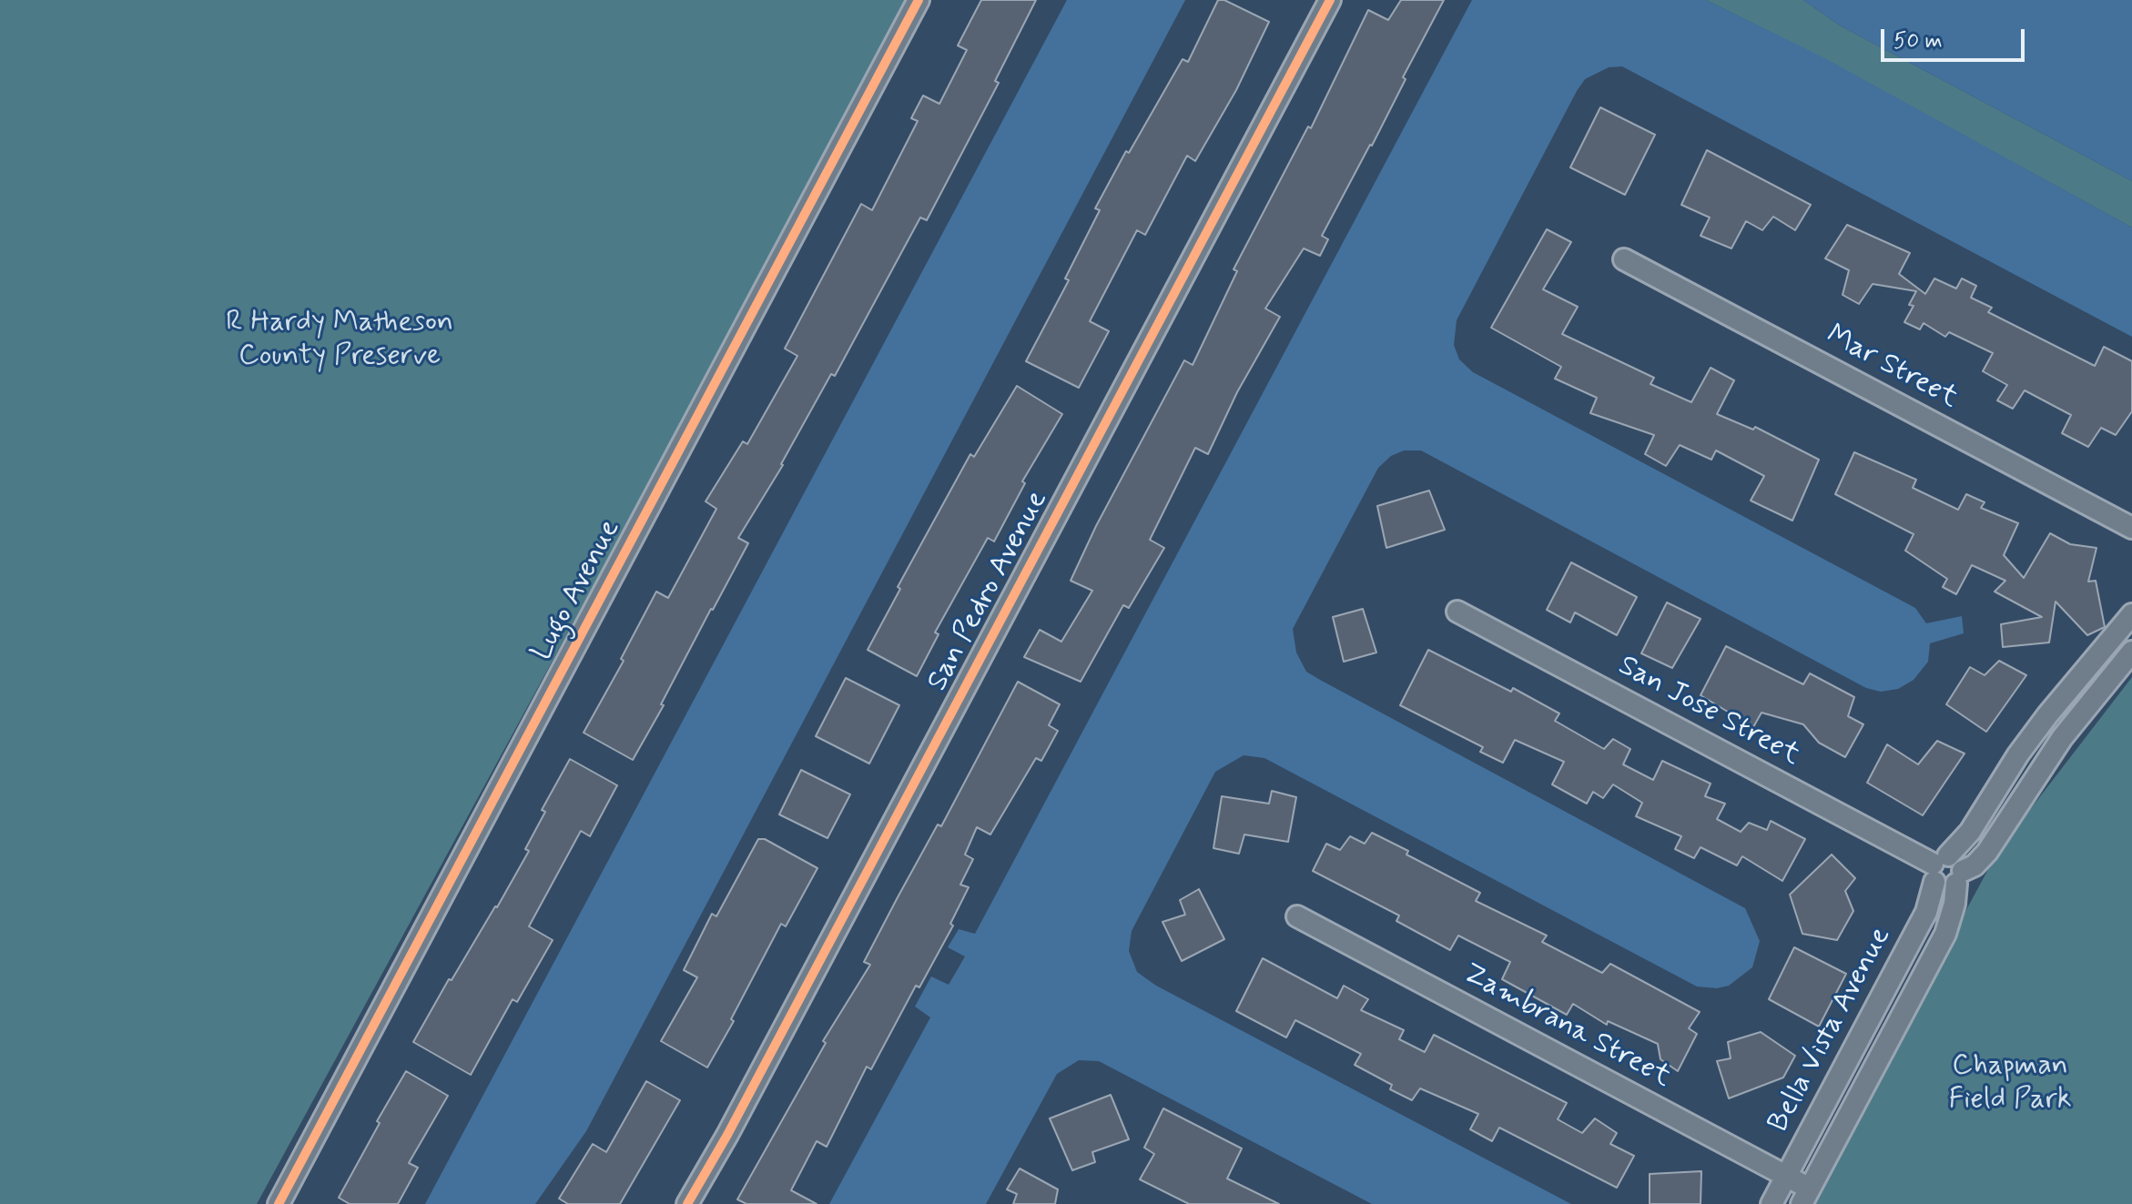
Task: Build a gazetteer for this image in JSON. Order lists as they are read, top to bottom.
{
  "streets": {
    "street": [
      "Mar Street",
      "Lugo Avenue",
      "San Pedro Avenue",
      "San Jose Street",
      "Zambrana Street",
      "Bella Vista Avenue"
    ]
  },
  "crossings": [
    ["San Jose Street", "Bella Vista Avenue"],
    ["Zambrana Street", "Bella Vista Avenue"]
  ],
  "parks": ["R Hardy Matheson County Preserve", "Chapman Field Park"],
  "scale_bar": "50 m"
}
